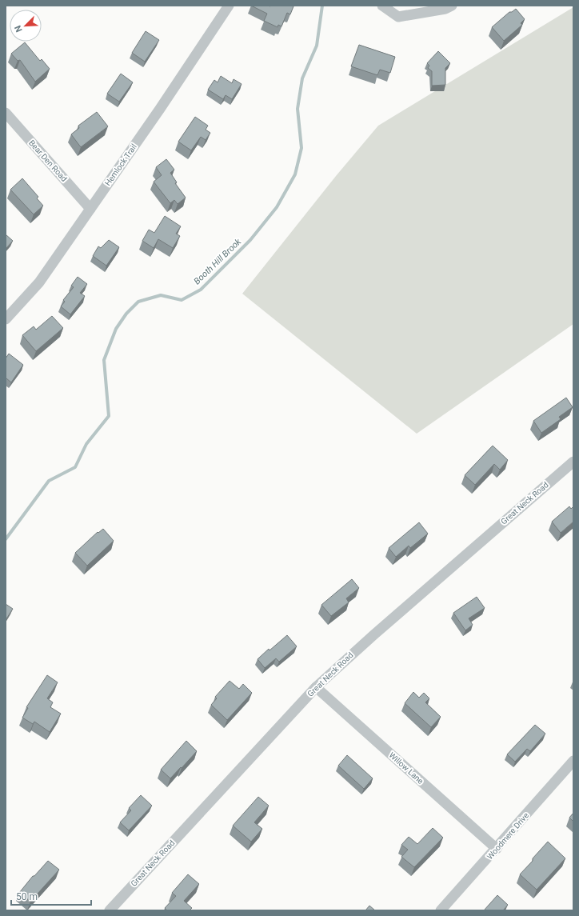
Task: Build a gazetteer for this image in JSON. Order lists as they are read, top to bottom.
{
  "streets": {
    "street": [
      "Bear Den Road",
      "Hemlock Trail",
      "Great Neck Road",
      "Willow Lane",
      "Woodmere Drive"
    ]
  },
  "crossings": [
    ["Bear Den Road", "Hemlock Trail"],
    ["Great Neck Road", "Willow Lane"],
    ["Willow Lane", "Woodmere Drive"]
  ],
  "water": ["Booth Hill Brook"],
  "scale_bar": "50 m",
  "north": "bottom left"
}
